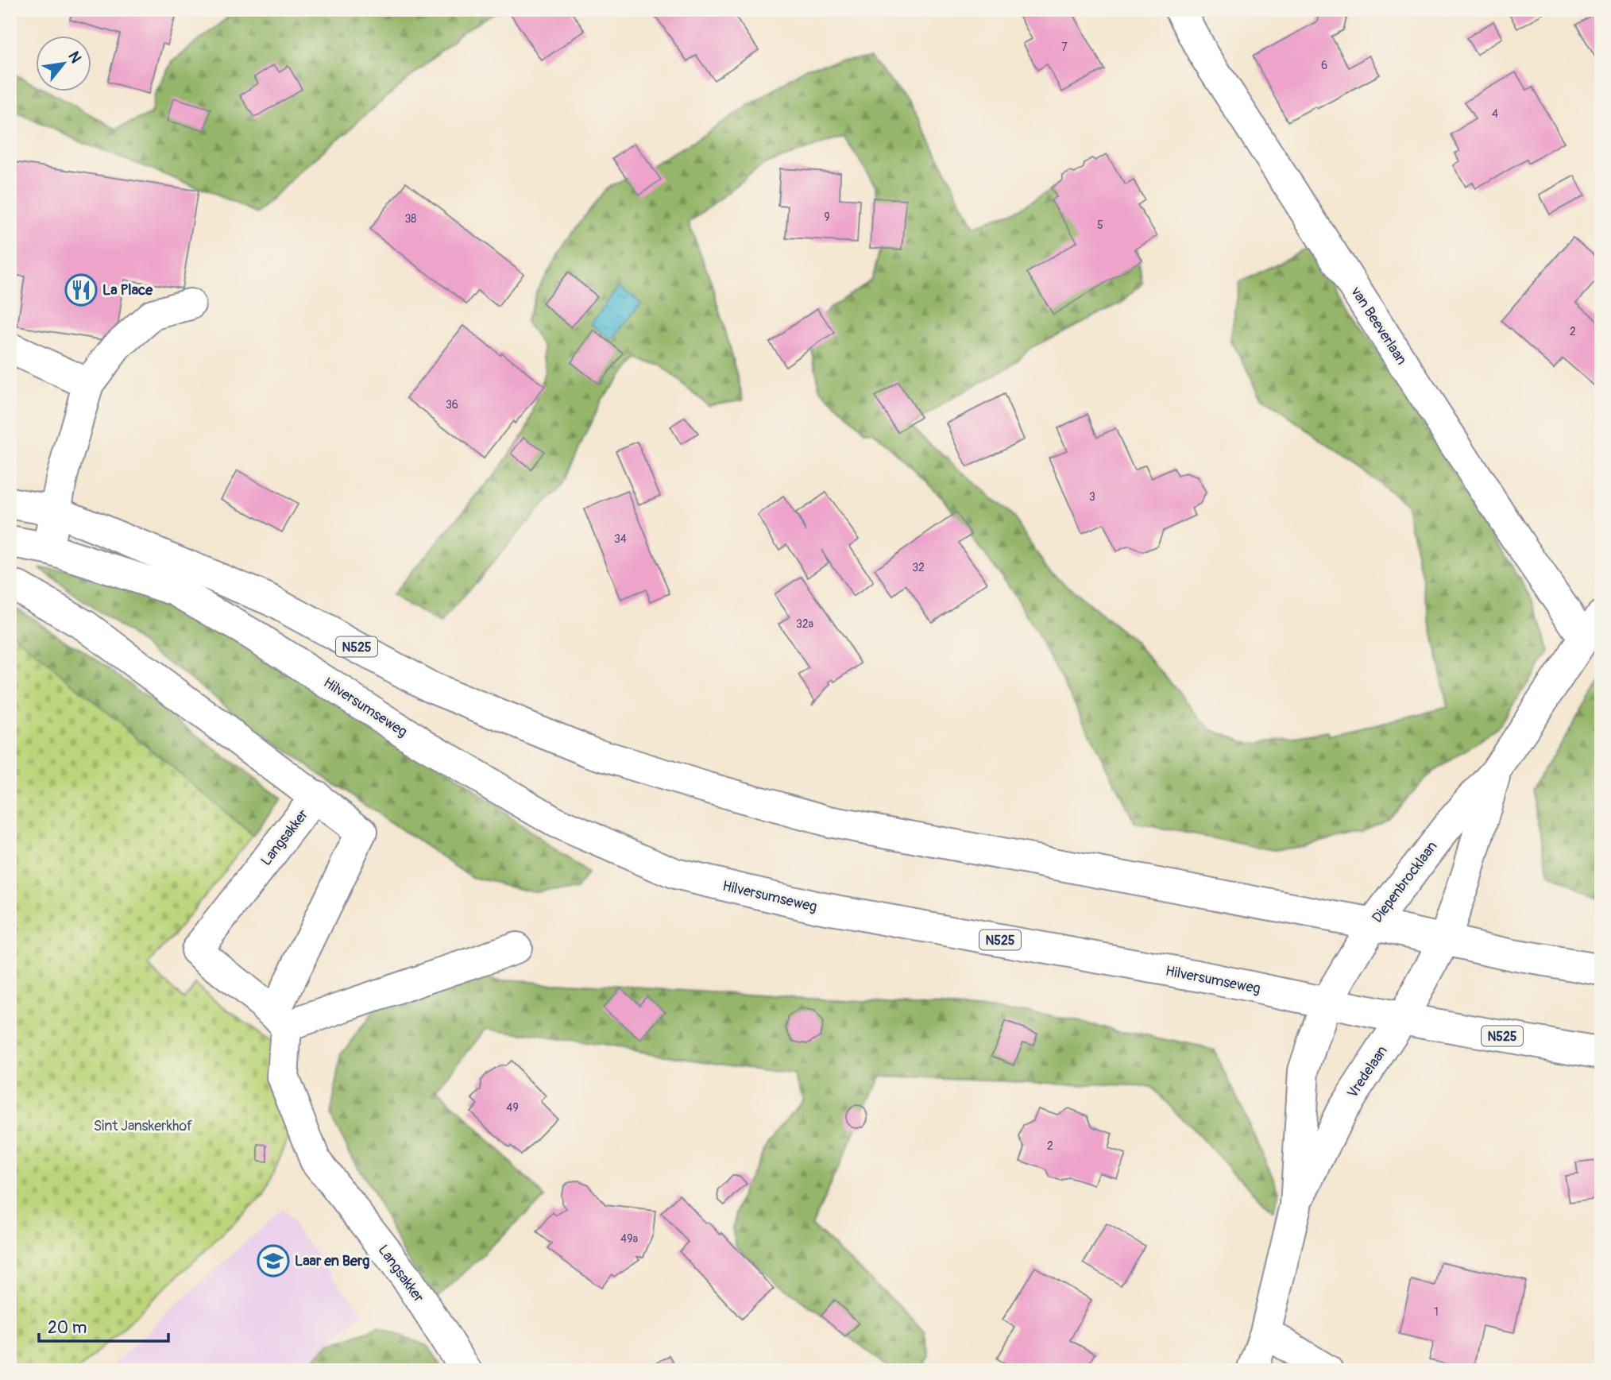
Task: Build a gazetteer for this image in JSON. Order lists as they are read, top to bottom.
{
  "streets": {
    "street": [
      "van Beeverlaan",
      "N525",
      "Hilversumseweg",
      "Langsakker",
      "Diepenbrocklaan",
      "Vredelaan"
    ]
  },
  "crossings": [
    ["van Beeverlaan", "Diepenbrocklaan"],
    ["N525", "Diepenbrocklaan"],
    ["N525", "Vredelaan"],
    ["Hilversumseweg", "Diepenbrocklaan"],
    ["Hilversumseweg", "Vredelaan"],
    ["Diepenbrocklaan", "Vredelaan"]
  ],
  "parks": ["Sint Janskerkhof"],
  "places": {
    "restaurant": ["La Place"],
    "school or university": ["Laar en Berg"]
  },
  "house_numbers": [
    "7",
    "6",
    "4",
    "9",
    "38",
    "5",
    "2",
    "36",
    "3",
    "34",
    "32",
    "32a",
    "49",
    "2",
    "49a",
    "1"
  ],
  "scale_bar": "20 m",
  "north": "top right"
}
